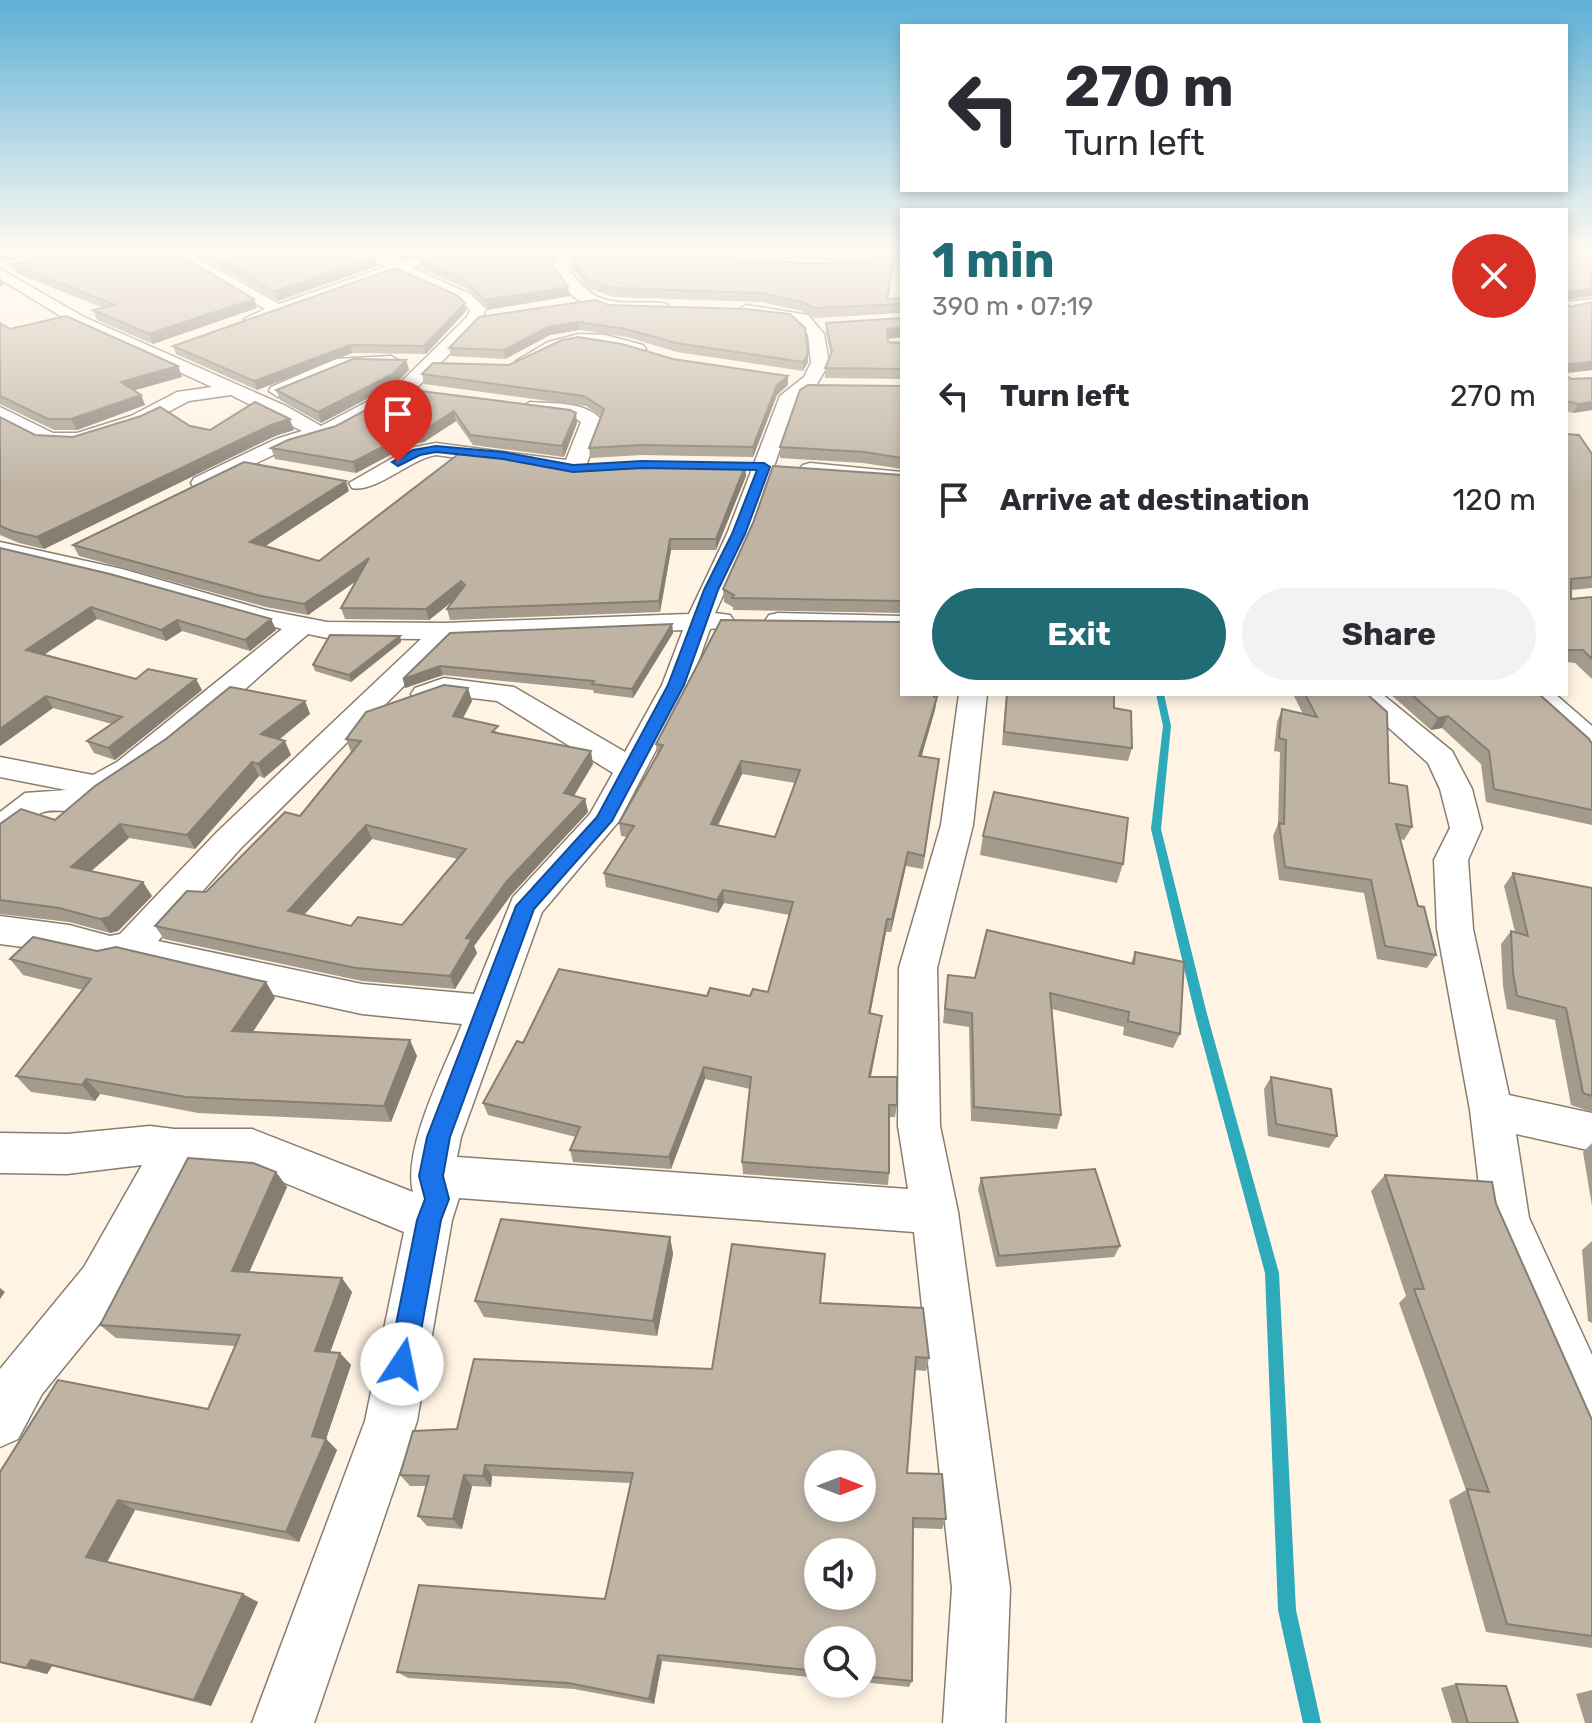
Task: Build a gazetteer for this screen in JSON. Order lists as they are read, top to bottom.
{
  "north": "right",
  "page": {
    "turn": ["270 m", "Turn left"],
    "heading": ["1 min", "390 m · 07:19"],
    "list": [
      {
        "name": "Turn left",
        "value": "270 m"
      },
      {
        "name": "Arrive at destination",
        "value": "120 m"
      }
    ],
    "buttons": ["Exit", "Share"]
  }
}
